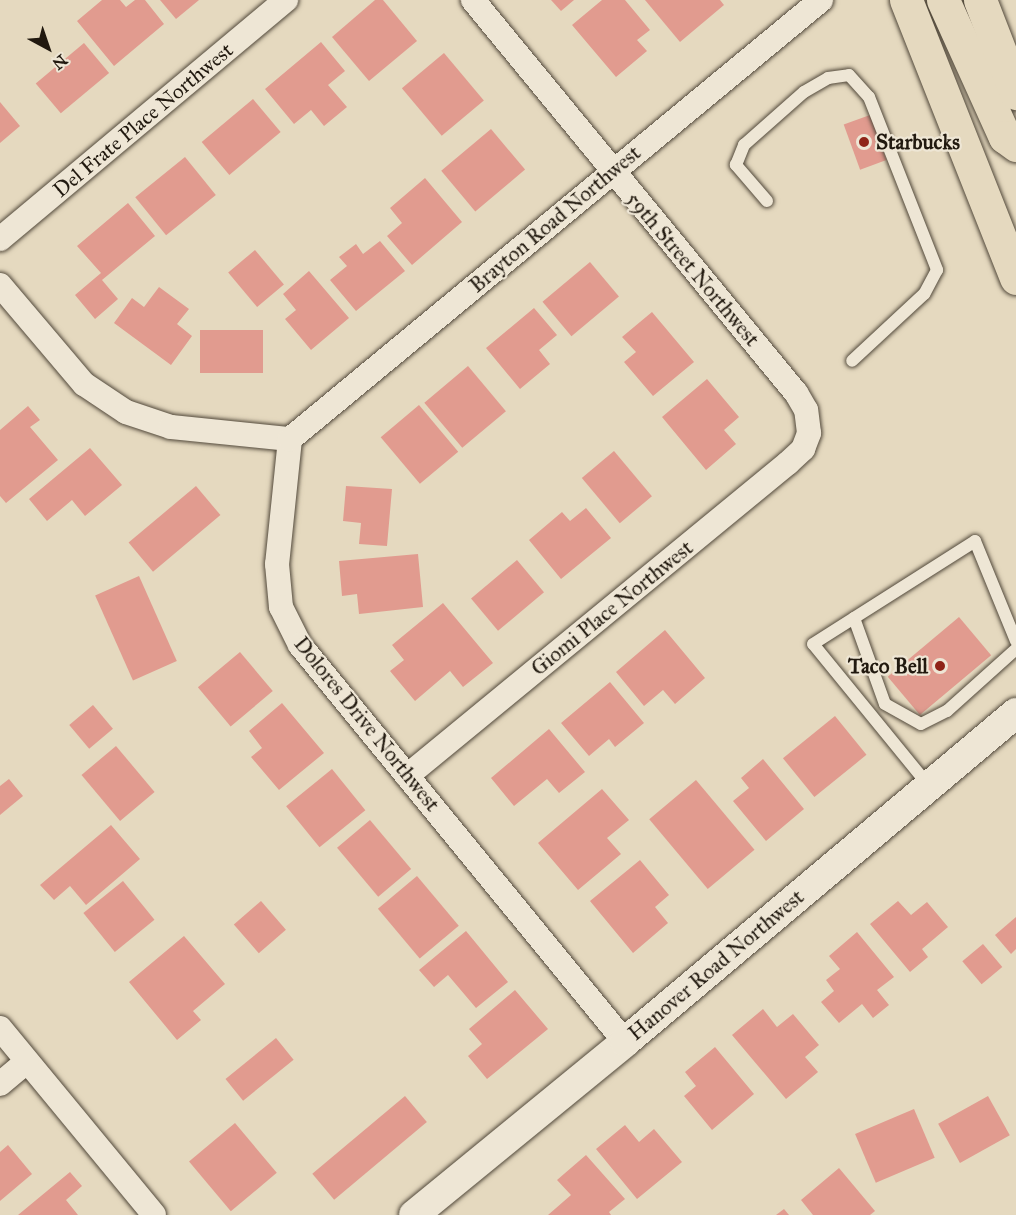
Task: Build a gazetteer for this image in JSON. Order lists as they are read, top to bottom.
{
  "streets": {
    "street": [
      "Del Frate Place Northwest",
      "Brayton Road Northwest",
      "59th Street Northwest",
      "Giomi Place Northwest",
      "Dolores Drive Northwest",
      "Hanover Road Northwest"
    ]
  },
  "crossings": [
    ["Brayton Road Northwest", "59th Street Northwest"],
    ["Brayton Road Northwest", "Dolores Drive Northwest"],
    ["59th Street Northwest", "Giomi Place Northwest"],
    ["Giomi Place Northwest", "Dolores Drive Northwest"],
    ["Dolores Drive Northwest", "Hanover Road Northwest"]
  ],
  "places": ["Starbucks", "Taco Bell"],
  "north": "bottom right"
}
